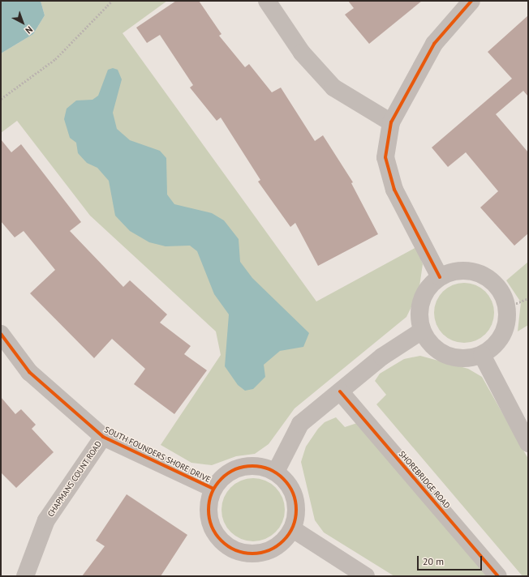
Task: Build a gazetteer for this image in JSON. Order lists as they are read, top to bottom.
{
  "streets": {
    "street": ["SOUTH FOUNDERS SHORE DRIVE", "CHAPMANS COUNT ROAD", "SHOREBRIDGE ROAD"]
  },
  "crossings": [
    ["SOUTH FOUNDERS SHORE DRIVE", "CHAPMANS COUNT ROAD"]
  ],
  "scale_bar": "20 m",
  "north": "bottom right"
}
